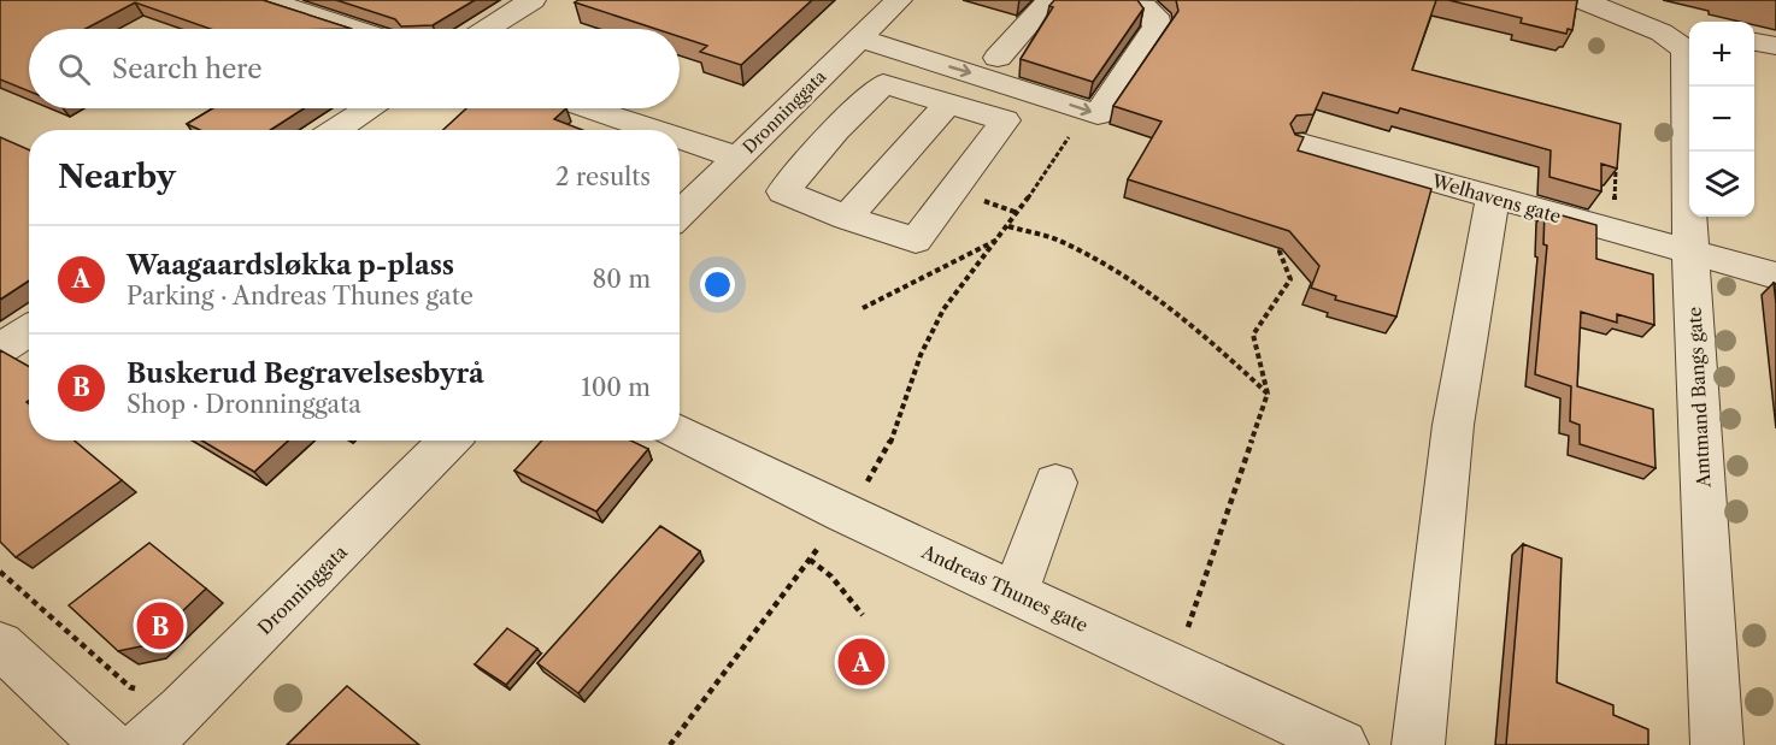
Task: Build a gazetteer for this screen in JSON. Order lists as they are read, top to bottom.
{
  "streets": {
    "street": [
      "Dronninggata",
      "Welhavens gate",
      "Amtmand Bangs gate",
      "Andreas Thunes gate"
    ]
  },
  "crossings": [
    ["Welhavens gate", "Amtmand Bangs gate"]
  ],
  "page": {
    "map_buttons": ["+", "−"],
    "search": "Search here",
    "heading": ["Nearby", "2 results"],
    "list": [
      {
        "mark": "A",
        "name": "Waagaardsløkka p-plass",
        "note": "Parking · Andreas Thunes gate",
        "value": "80 m"
      },
      {
        "mark": "B",
        "name": "Buskerud Begravelsesbyrå",
        "note": "Shop · Dronninggata",
        "value": "100 m"
      }
    ],
    "pins": ["B", "A"]
  }
}
